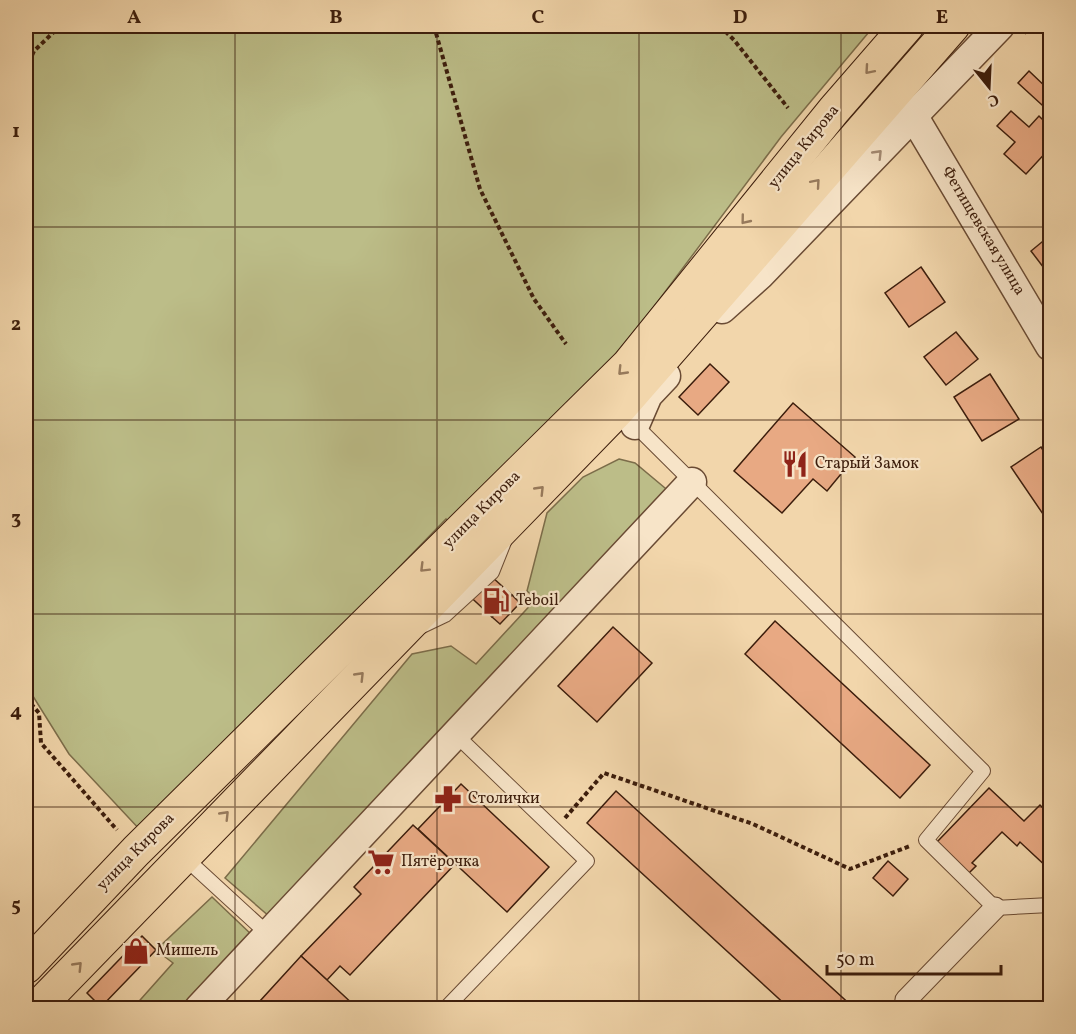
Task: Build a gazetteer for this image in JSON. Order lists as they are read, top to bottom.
{
  "streets": {
    "main road": ["улица Кирова"],
    "street": ["Фетищевская улица"]
  },
  "crossings": [
    ["улица Кирова", "Фетищевская улица"]
  ],
  "places": {
    "restaurant": ["Старый Замок"],
    "fuel station": ["Teboil"],
    "pharmacy": ["Столички"],
    "supermarket": ["Пятёрочка"],
    "shop": ["Мишель"]
  },
  "scale_bar": "50 m",
  "north": "bottom",
  "grid": {
    "columns": [
      "A",
      "B",
      "C",
      "D",
      "E"
    ],
    "rows": [
      "1",
      "2",
      "3",
      "4",
      "5"
    ]
  }
}
